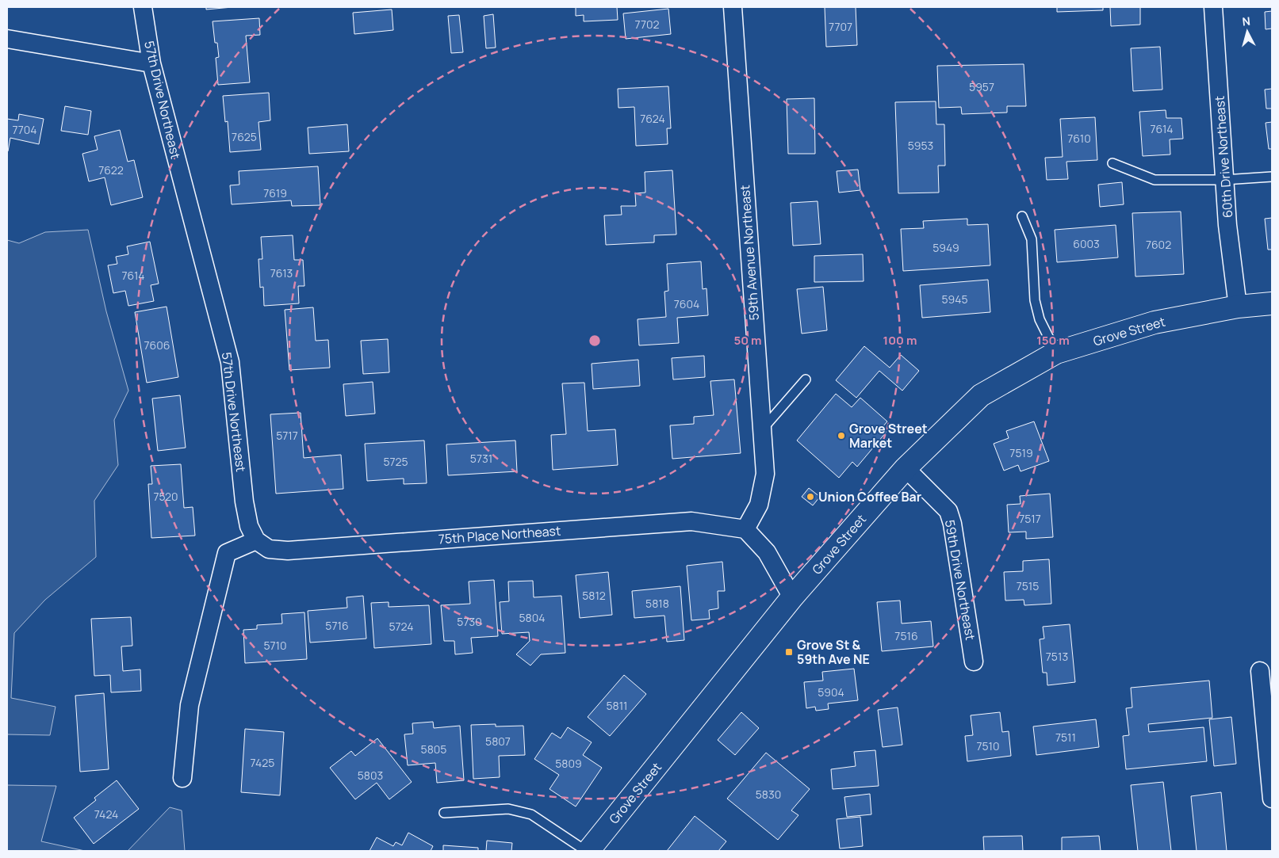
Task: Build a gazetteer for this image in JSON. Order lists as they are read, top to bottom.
{
  "streets": {
    "street": [
      "57th Drive Northeast",
      "60th Drive Northeast",
      "59th Avenue Northeast",
      "Grove Street",
      "75th Place Northeast",
      "59th Drive Northeast"
    ]
  },
  "crossings": [
    ["57th Drive Northeast", "75th Place Northeast"],
    ["60th Drive Northeast", "Grove Street"],
    ["59th Avenue Northeast", "75th Place Northeast"],
    ["Grove Street", "59th Drive Northeast"]
  ],
  "places": {
    "other": ["Grove Street Market", "Union Coffee Bar"],
    "transit": ["Grove St & 59th Ave NE"]
  },
  "house_numbers": [
    "7702",
    "7707",
    "5957",
    "7624",
    "7614",
    "7704",
    "7625",
    "7610",
    "5953",
    "7622",
    "7619",
    "6003",
    "7602",
    "5949",
    "7613",
    "7614",
    "5945",
    "7604",
    "7606",
    "5717",
    "7519",
    "5731",
    "5725",
    "7520",
    "7517",
    "7515",
    "5812",
    "5818",
    "5804",
    "5730",
    "5716",
    "5724",
    "7516",
    "5710",
    "7513",
    "5904",
    "5811",
    "7511",
    "5807",
    "7510",
    "5805",
    "7425",
    "5809",
    "5803",
    "5830",
    "7424"
  ],
  "north": "top",
  "rings": ["50 m", "100 m", "150 m"]
}
